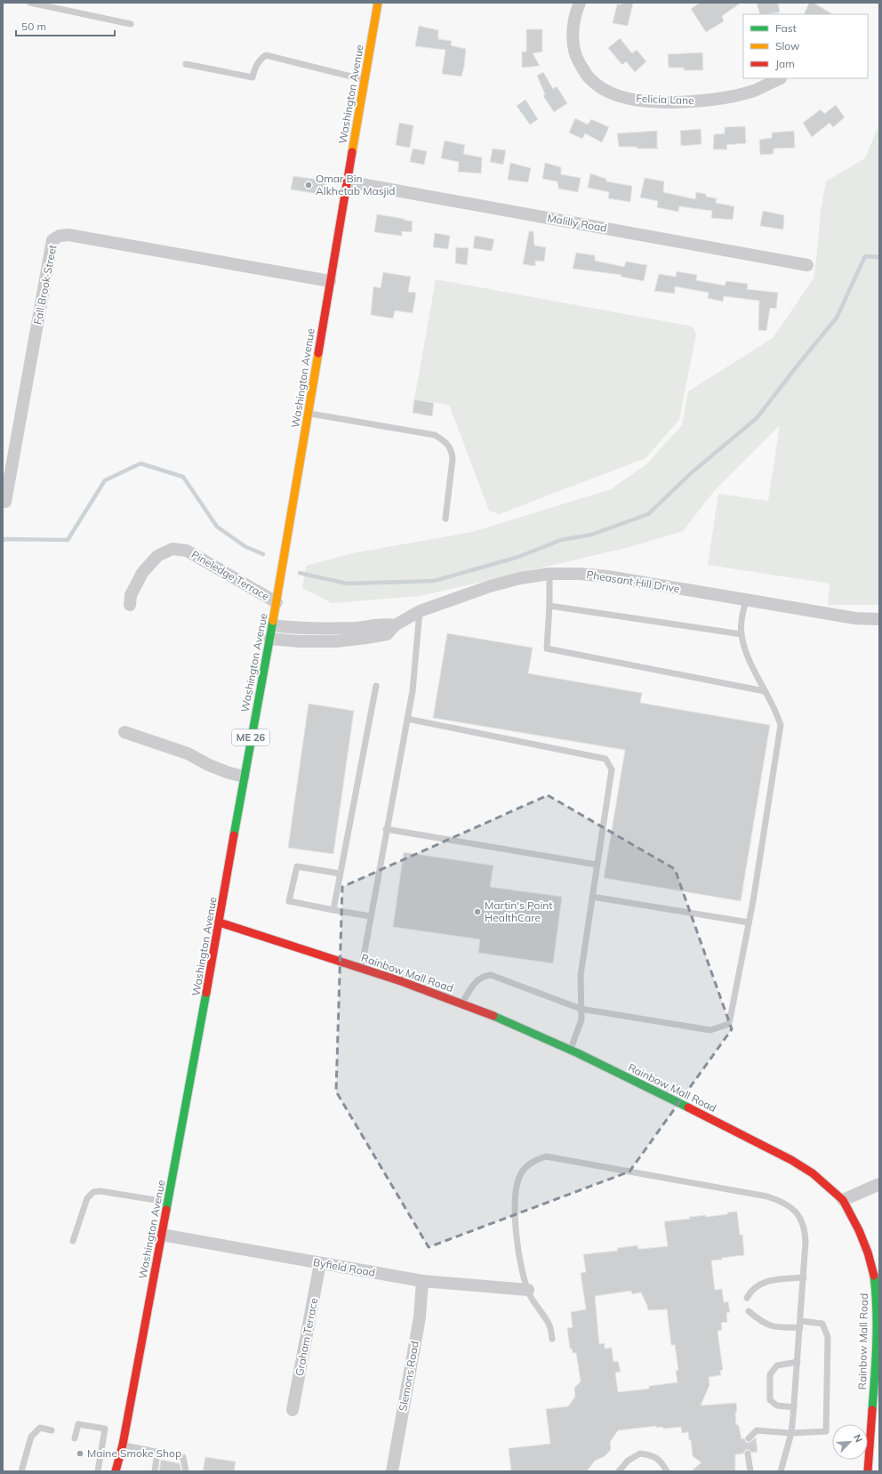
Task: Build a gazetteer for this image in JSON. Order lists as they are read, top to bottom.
{
  "streets": {
    "main road": ["Washington Avenue", "ME 26", "Rainbow Mall Road"],
    "street": [
      "Felicia Lane",
      "Malilly Road",
      "Fall Brook Street",
      "Pineledge Terrace",
      "Pheasant Hill Drive",
      "Byfield Road",
      "Graham Terrace",
      "Slemons Road"
    ]
  },
  "crossings": [
    ["Washington Avenue", "Malilly Road"],
    ["Washington Avenue", "Fall Brook Street"],
    ["Washington Avenue", "Pineledge Terrace"],
    ["Washington Avenue", "Pheasant Hill Drive"],
    ["Washington Avenue", "Rainbow Mall Road"],
    ["Washington Avenue", "Byfield Road"],
    ["Byfield Road", "Graham Terrace"],
    ["Byfield Road", "Slemons Road"]
  ],
  "places": ["Omar Bin Alkhetab Masjid", "Martin's Point HealthCare", "Maine Smoke Shop"],
  "legend": ["Fast", "Slow", "Jam"],
  "scale_bar": "50 m",
  "north": "top right"
}
